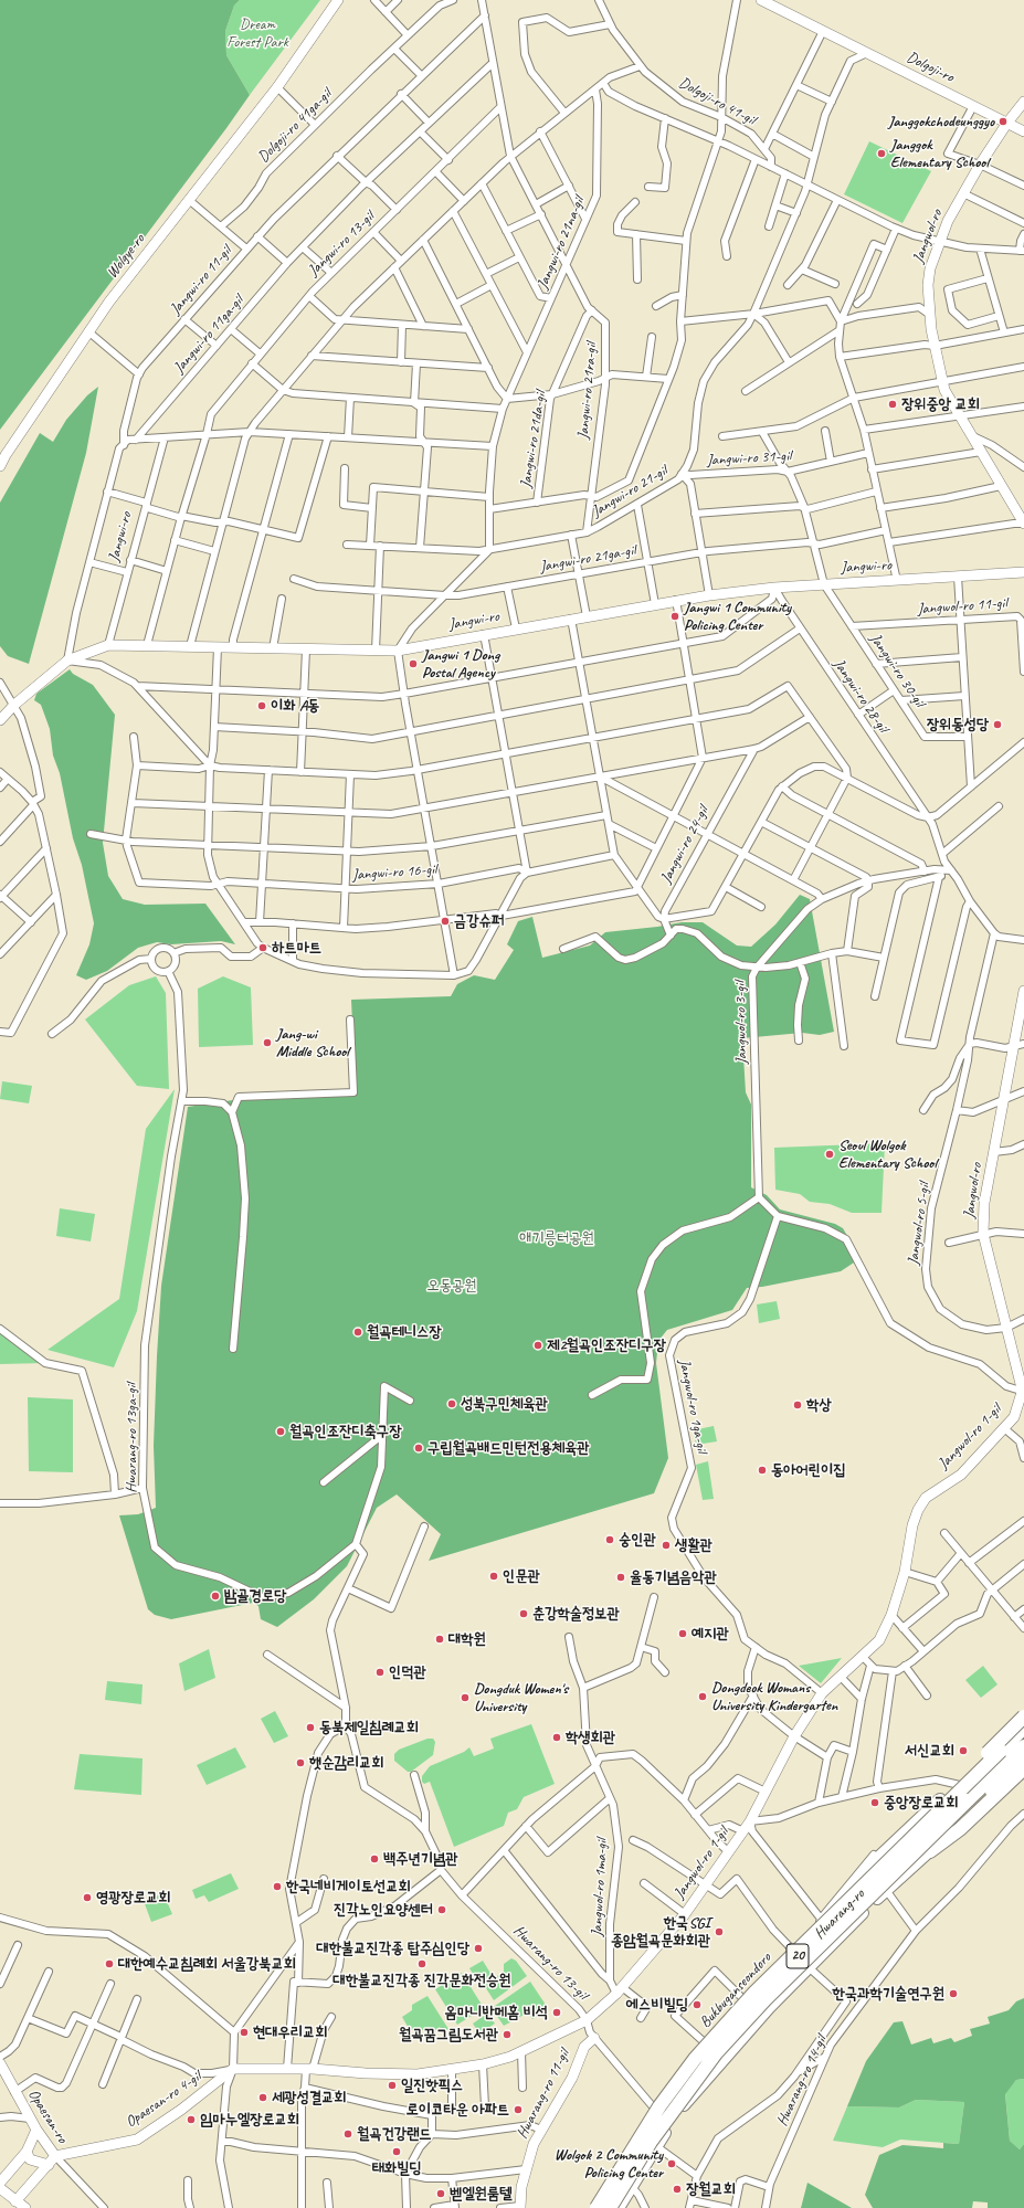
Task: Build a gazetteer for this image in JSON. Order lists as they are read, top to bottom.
{
  "streets": {
    "highway": ["Bukbuganseondoro"],
    "main road": ["Hwarang-ro", "20"],
    "street": [
      "Dolgoji-ro",
      "Dolgoji-ro 41-gil",
      "Dolgoji-ro 41ga-gil",
      "Jangwol-ro",
      "Jangwi-ro 21na-gil",
      "Jangwi-ro 13-gil",
      "Wolgye-ro",
      "Jangwi-ro 11-gil",
      "Jangwi-ro 11ga-gil",
      "Jangwi-ro 21ra-gil",
      "Jangwi-ro 21da-gil",
      "Jangwi-ro 31-gil",
      "Jangwi-ro 21-gil",
      "Jangwi-ro",
      "Jangwi-ro 21ga-gil",
      "Jangwol-ro 11-gil",
      "Jangwi-ro 30-gil",
      "Jangwi-ro 28-gil",
      "Jangwi-ro 24-gil",
      "Jangwi-ro 16-gil",
      "Jangwol-ro 3-gil",
      "Jangwol-ro 5-gil",
      "Jangwol-ro 1ga-gil",
      "Jangwol-ro 1-gil",
      "Hwarang-ro 13ga-gil",
      "Jangwol-ro 1ma-gil",
      "Hwarang-ro 13-gil",
      "Hwarang-ro 14-gil",
      "Hwarang-ro 11-gil",
      "Opaesan-ro 4-gil",
      "Opaesan-ro"
    ]
  },
  "crossings": [
    ["Dolgoji-ro", "Jangwol-ro"],
    ["Dolgoji-ro", "Jangwi-ro 21-gil"],
    ["Dolgoji-ro 41-gil", "Jangwi-ro 21da-gil"],
    ["Jangwol-ro", "Jangwol-ro 5-gil"],
    ["Jangwol-ro", "Jangwol-ro 1-gil"],
    ["Jangwi-ro 21na-gil", "Jangwi-ro 21ra-gil"],
    ["Jangwi-ro 21na-gil", "Jangwi-ro 21da-gil"],
    ["Jangwi-ro 21na-gil", "Jangwi-ro 21-gil"],
    ["Jangwi-ro 13-gil", "Jangwi-ro 21ra-gil"],
    ["Jangwi-ro 13-gil", "Jangwi-ro"],
    ["Jangwi-ro 11-gil", "Jangwi-ro 21ra-gil"],
    ["Jangwi-ro 11-gil", "Jangwi-ro"],
    ["Jangwi-ro 11ga-gil", "Jangwi-ro 21ra-gil"],
    ["Jangwi-ro 21ra-gil", "Jangwi-ro 21da-gil"],
    ["Jangwi-ro 21ra-gil", "Jangwi-ro 21-gil"],
    ["Jangwi-ro 31-gil", "Jangwi-ro 21-gil"],
    ["Jangwi-ro 31-gil", "Jangwi-ro 30-gil"],
    ["Jangwi-ro", "Jangwi-ro 21ga-gil"],
    ["Jangwi-ro", "Jangwi-ro 30-gil"],
    ["Jangwi-ro", "Jangwi-ro 28-gil"],
    ["Jangwi-ro", "Jangwi-ro 24-gil"],
    ["Jangwi-ro 21ga-gil", "Jangwi-ro 30-gil"],
    ["Jangwol-ro 11-gil", "Jangwi-ro 30-gil"],
    ["Jangwi-ro 28-gil", "Jangwol-ro 5-gil"],
    ["Jangwi-ro 24-gil", "Jangwi-ro 16-gil"],
    ["Jangwol-ro 1-gil", "Jangwol-ro 1ma-gil"],
    ["Jangwol-ro 1-gil", "Hwarang-ro"],
    ["Jangwol-ro 1-gil", "Hwarang-ro 13-gil"],
    ["Hwarang-ro 13ga-gil", "Hwarang-ro 13-gil"],
    ["Hwarang-ro", "Hwarang-ro 13-gil"],
    ["Hwarang-ro 13-gil", "Hwarang-ro 11-gil"],
    ["Opaesan-ro 4-gil", "Opaesan-ro"]
  ],
  "parks": ["Dream Forest Park", "애기릉터공원", "오동공원"],
  "places": [
    "Janggokchodeunggyo",
    "Janggok Elementary School",
    "장위중앙 교회",
    "Jangwi 1 Community Policing Center",
    "Jangwi 1 Dong Postal Agency",
    "이화 A동",
    "장위동성당",
    "금강슈퍼",
    "하트마트",
    "Jang-wi Middle School",
    "Seoul Wolgok Elementary School",
    "월곡테니스장",
    "제2월곡인조잔디구장",
    "성북구민체육관",
    "학상",
    "월곡인조잔디축구장",
    "구립월곡배드민턴전용체육관",
    "동아어린이집",
    "숭인관",
    "생활관",
    "인문관",
    "율동기념음악관",
    "밤골경로당",
    "춘강학술정보관",
    "예지관",
    "대학원",
    "인덕관",
    "Dongdeok Womans University Kindergarten",
    "Dongduk Women's University",
    "동북제일침례교회",
    "학생회관",
    "서신교회",
    "햇순감리교회",
    "중앙장로교회",
    "백주년기념관",
    "한국네비게이토선교회",
    "영광장로교회",
    "진각노인요양센터",
    "한국SGI 종암월곡문화회관",
    "대한불교진각종 탑주심인당",
    "대한예수교침례회 서울강북교회",
    "대한불교진각종 진각문화전승원",
    "한국과학기술연구원",
    "에스비빌딩",
    "옴마니반메홈 비석",
    "현대우리교회",
    "월곡꿈그림도서관",
    "일진핫픽스",
    "세광성결교회",
    "로이코타운 아파트",
    "임마누엘장로교회",
    "월곡건강랜드",
    "태화빌딩",
    "Wolgok 2 Community Policing Center",
    "장월교회",
    "벧엘원룸텔"
  ]
}
